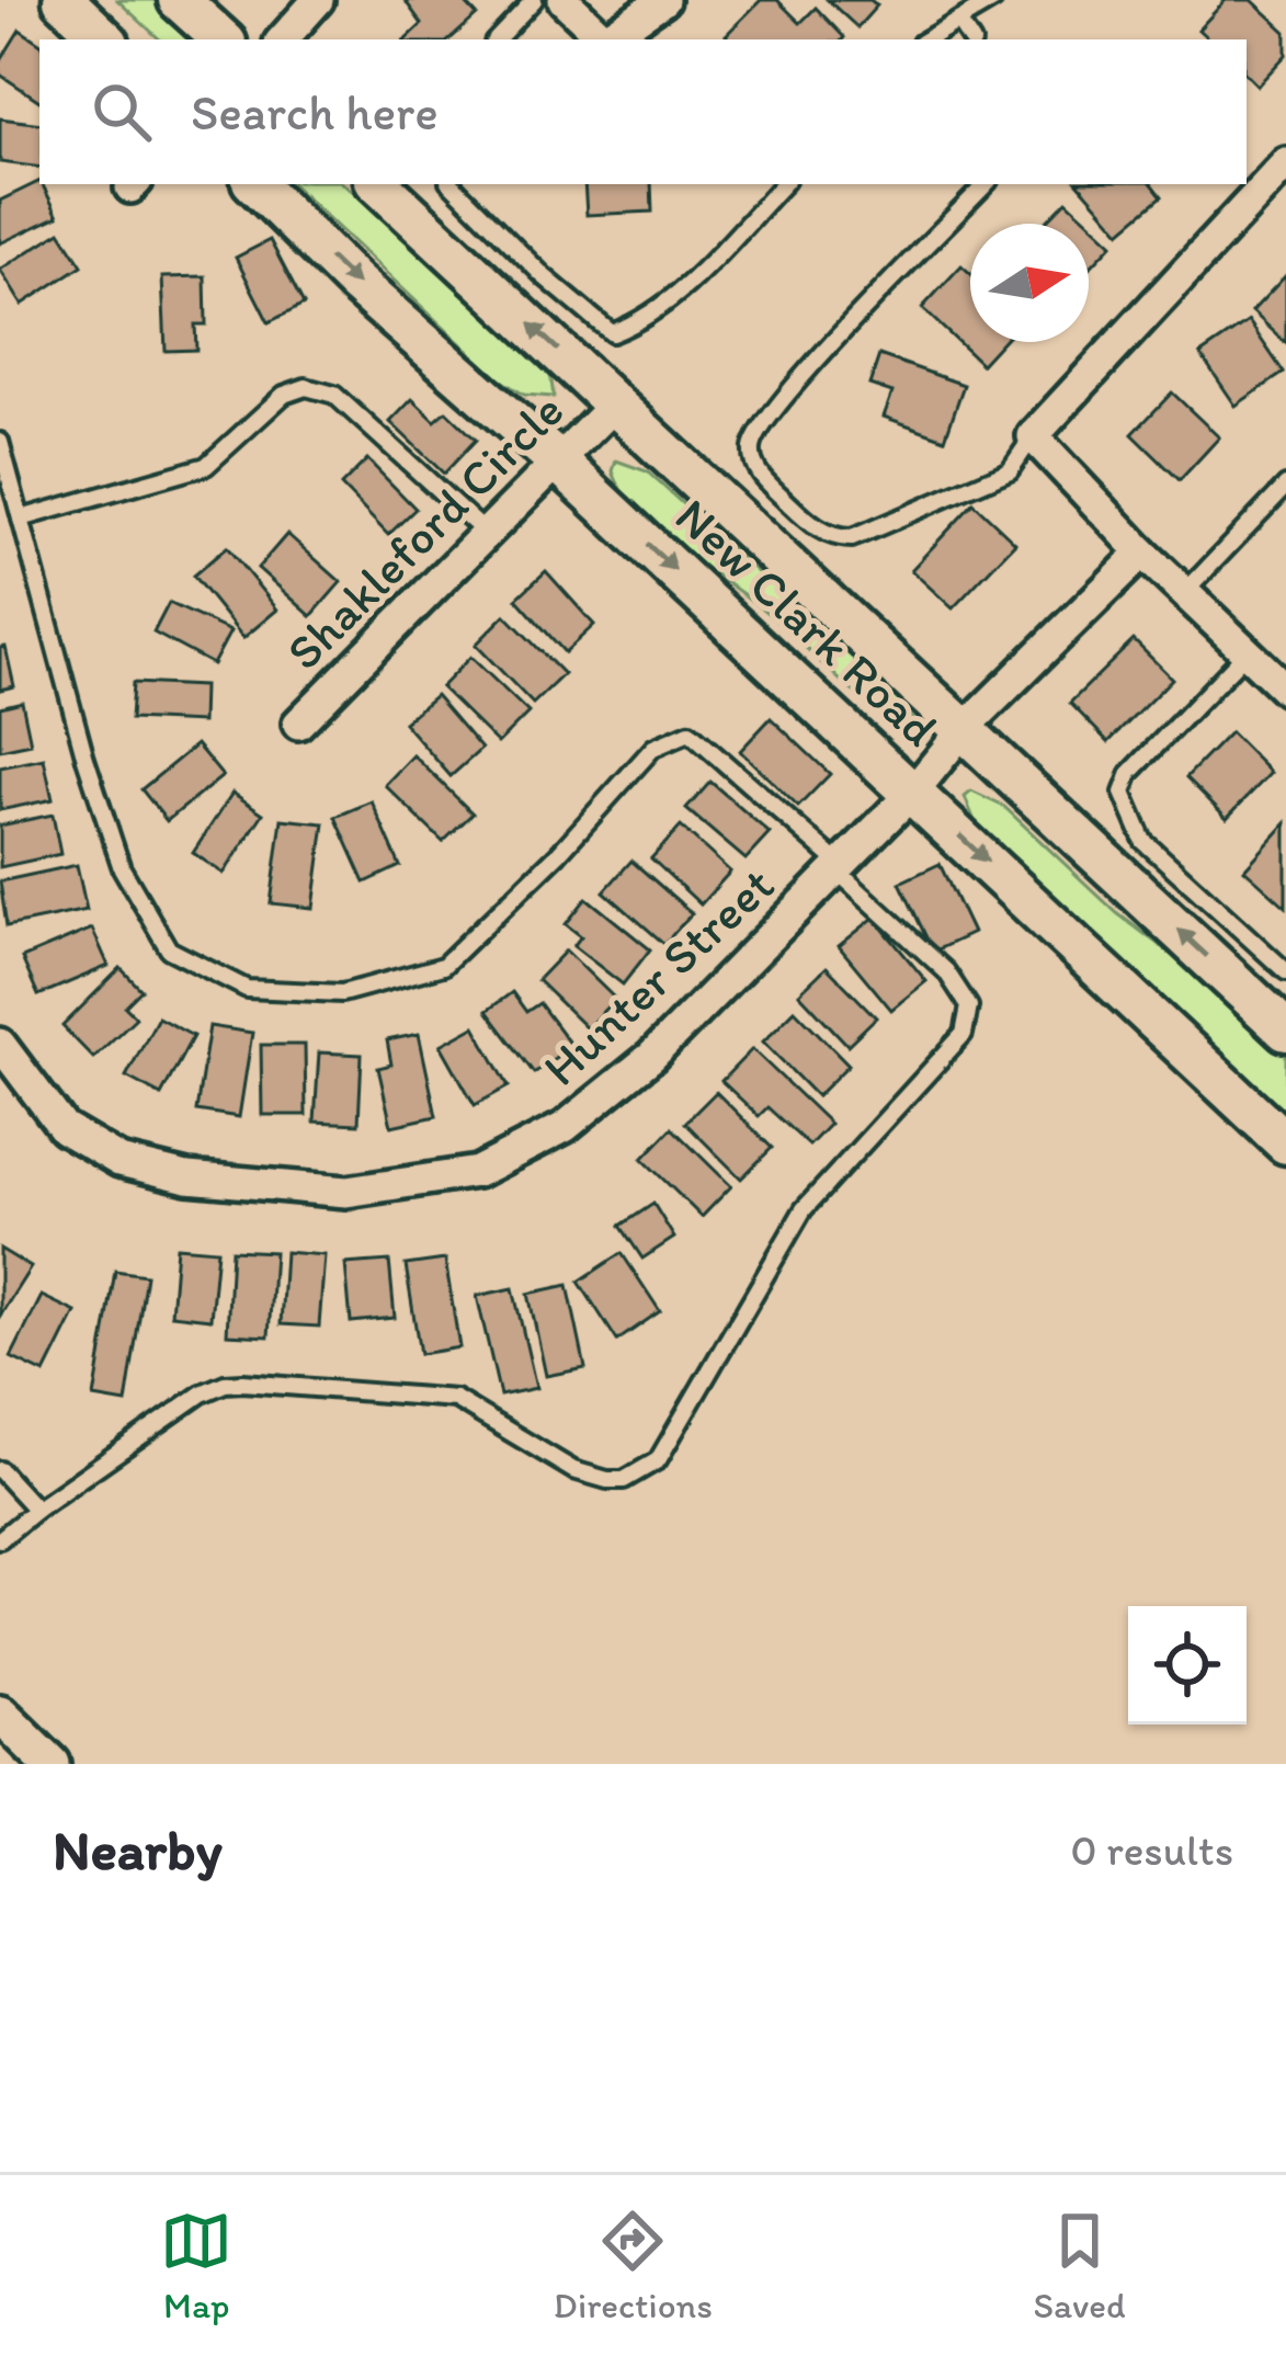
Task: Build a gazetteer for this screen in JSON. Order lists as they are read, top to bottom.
{
  "streets": {
    "main road": ["New Clark Road"],
    "street": ["Shakleford Circle", "Hunter Street"]
  },
  "crossings": [
    ["Shakleford Circle", "New Clark Road"],
    ["New Clark Road", "Hunter Street"]
  ],
  "north": "right",
  "page": {
    "search": "Search here",
    "heading": ["Nearby", "0 results"],
    "nav": ["Map", "Directions", "Saved"]
  }
}
